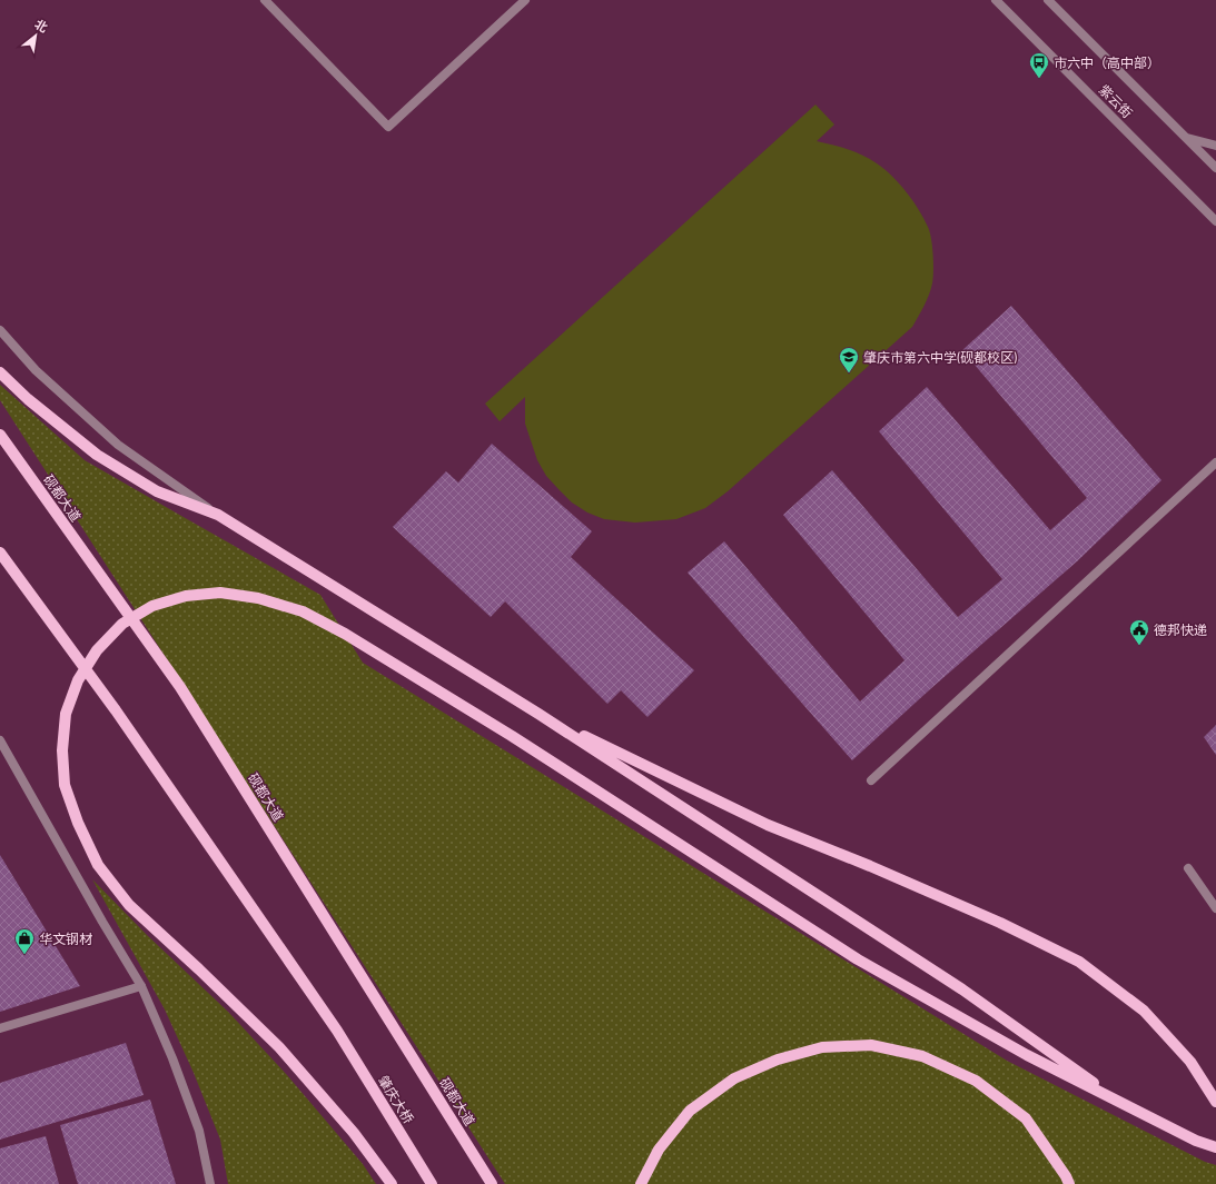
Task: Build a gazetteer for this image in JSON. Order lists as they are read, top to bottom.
{
  "streets": {
    "main road": ["砚都大道", "肇庆大桥"],
    "street": ["紫云街"]
  },
  "places": {
    "bus stop": ["市六中（高中部）"],
    "school or university": ["肇庆市第六中学(砚都校区)"],
    "public building": ["德邦快递"],
    "shop": ["华文钢材"]
  },
  "north": "top right"
}
